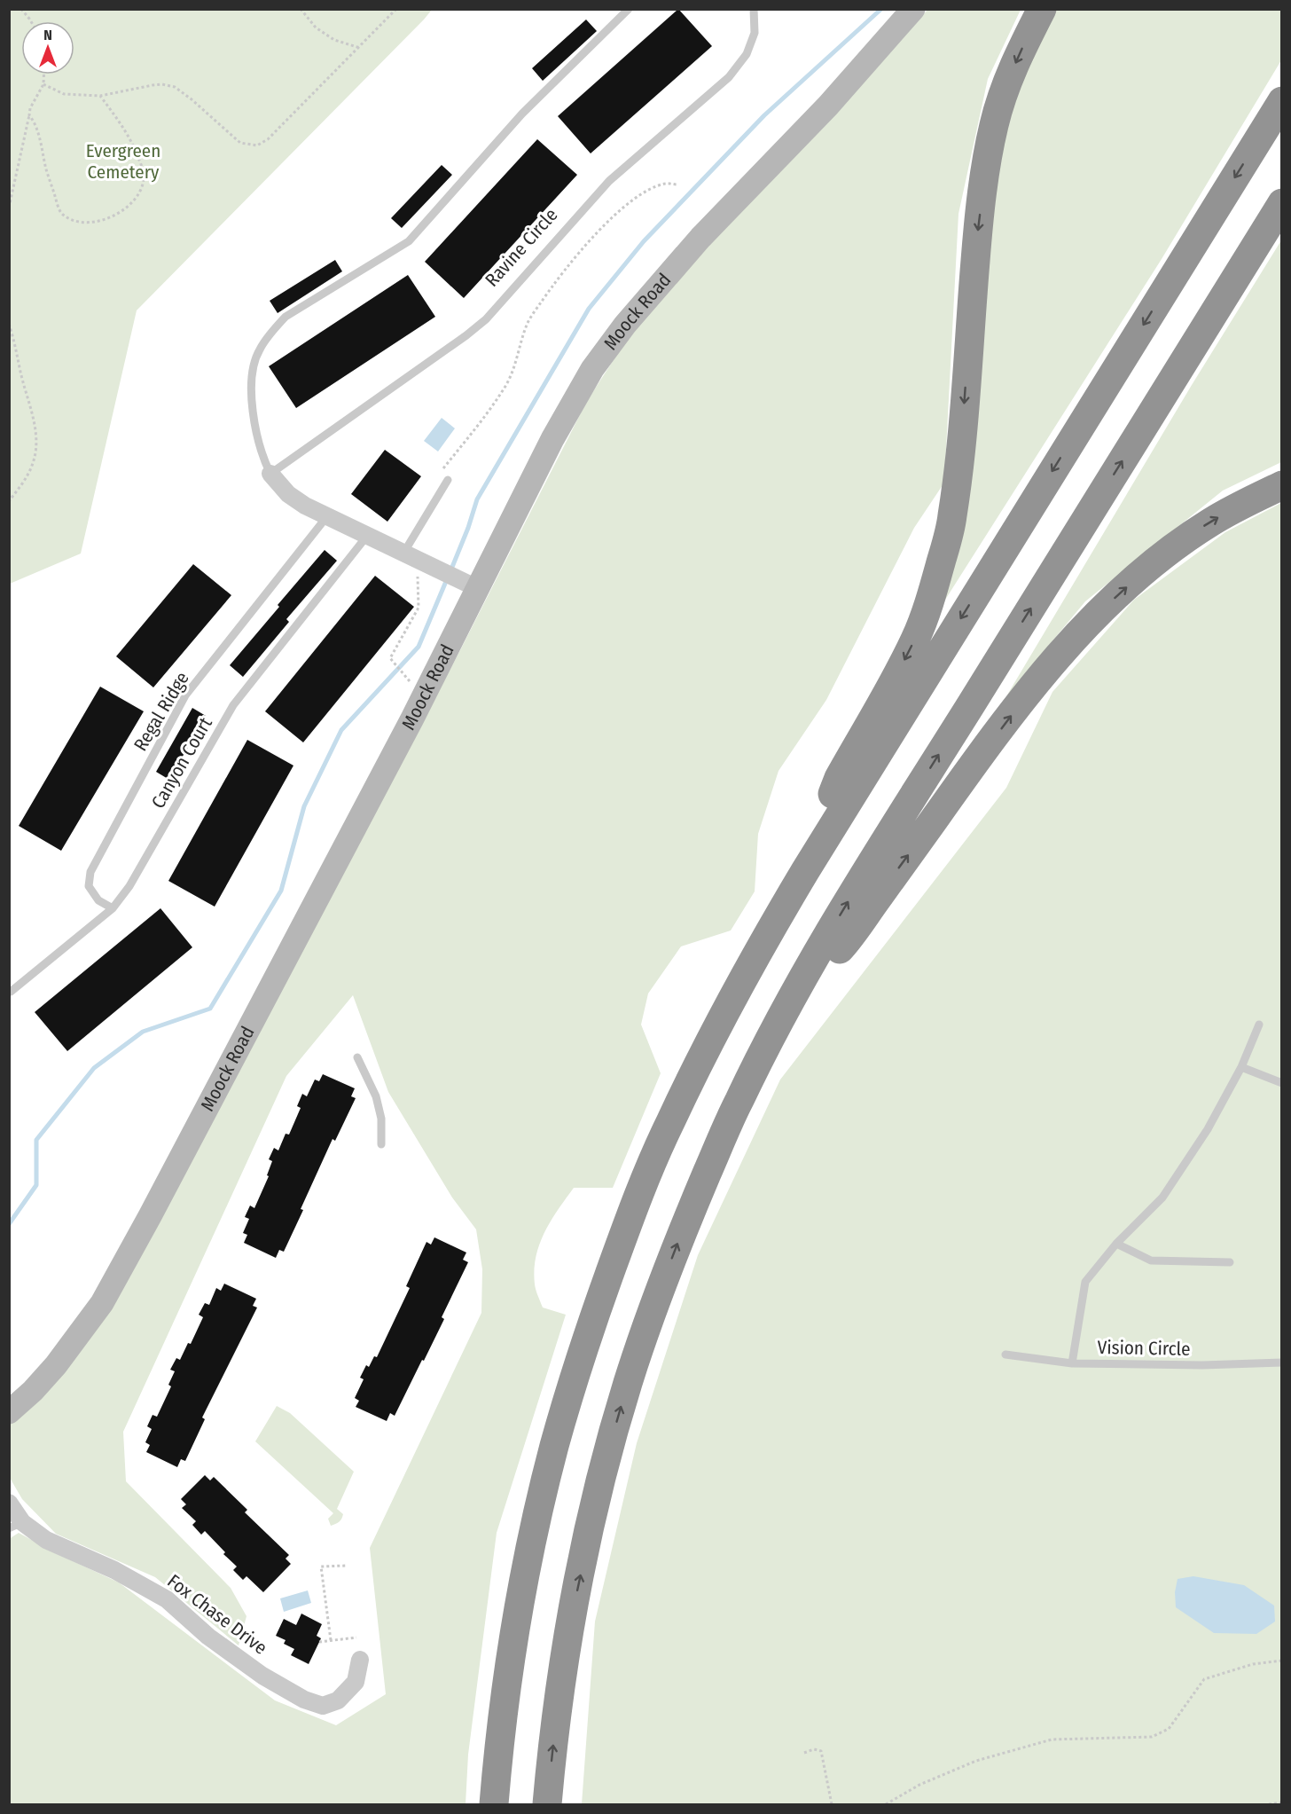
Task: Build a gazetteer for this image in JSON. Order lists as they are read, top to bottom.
{
  "streets": {
    "main road": ["Moock Road"],
    "street": ["Fox Chase Drive"],
    "lane": [
      "Ravine Circle",
      "Regal Ridge",
      "Canyon Court",
      "Vision Circle"
    ]
  },
  "crossings": [
    ["Regal Ridge", "Canyon Court"]
  ],
  "parks": ["Evergreen Cemetery"],
  "north": "top"
}
